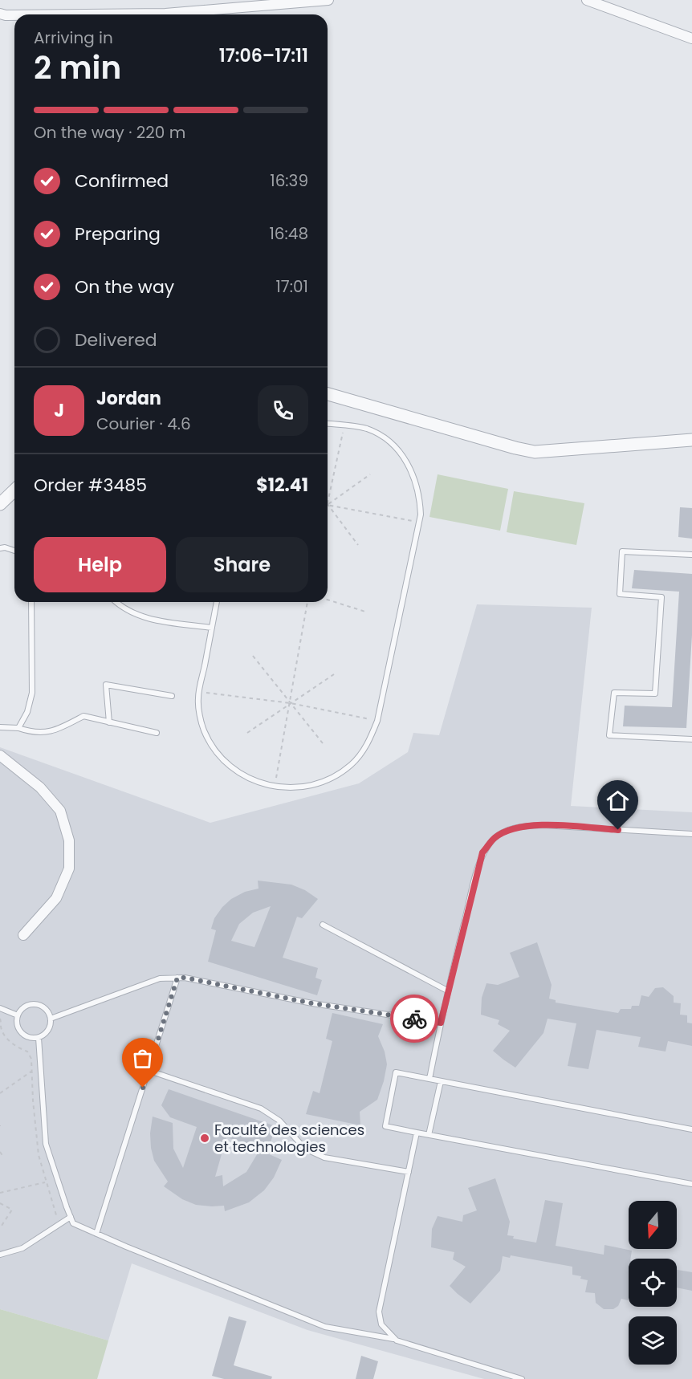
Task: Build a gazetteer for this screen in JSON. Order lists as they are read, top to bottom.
{
  "places": ["Faculté des sciences et technologies"],
  "north": "bottom",
  "page": {
    "heading": ["2 min", "Arriving in", "17:06–17:11"],
    "panel": [
      "Jordan",
      "Courier · 4.6",
      "Order #3485",
      "$12.41"
    ],
    "bar": "On the way · 220 m",
    "list": [
      ["Confirmed", "16:39"],
      ["Preparing", "16:48"],
      ["On the way", "17:01"],
      "Delivered"
    ],
    "round": "J",
    "buttons": ["Help", "Share"]
  }
}
